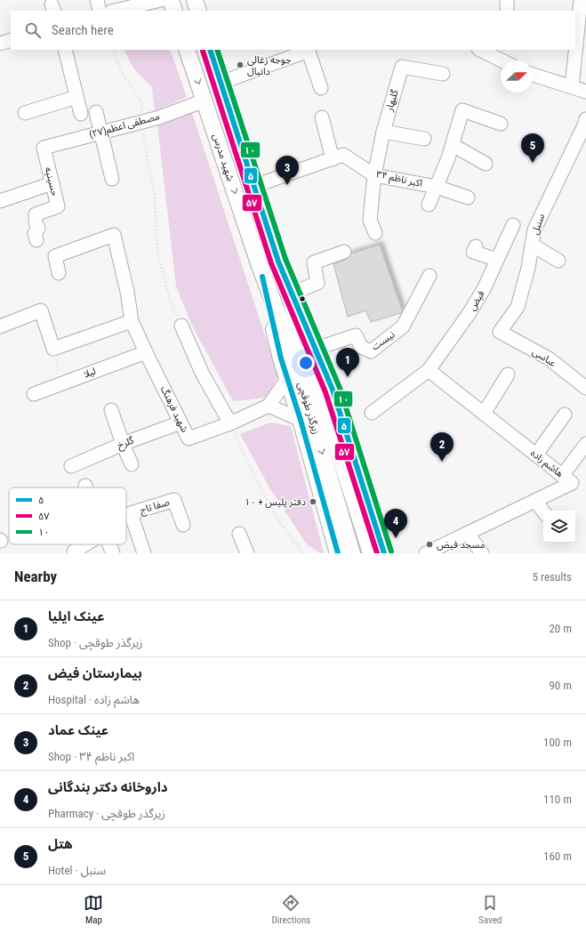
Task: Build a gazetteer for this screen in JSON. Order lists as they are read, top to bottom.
{
  "streets": {
    "main road": ["شهید مدرس", "زیرگذر طوقچی"],
    "street": [
      "گلبهار",
      "مصطفی اعظم(۲۷)",
      "۳۴ اکبر ناظم",
      "حسینیه",
      "سنبل",
      "فیض",
      "نیست",
      "عباسی",
      "لیلا",
      "شهید فرهنگ",
      "گلرخ",
      "هاشم زاده",
      "صفا تاج"
    ]
  },
  "crossings": [
    ["گلبهار", "۳۴ اکبر ناظم"],
    ["مصطفی اعظم(۲۷)", "شهید مدرس"],
    ["مصطفی اعظم(۲۷)", "حسینیه"],
    ["شهید مدرس", "زیرگذر طوقچی"],
    ["سنبل", "عباسی"],
    ["فیض", "هاشم زاده"],
    ["لیلا", "شهید فرهنگ"],
    ["شهید فرهنگ", "گلرخ"]
  ],
  "places": ["جوجه زغالی دانیال", "دفتر پلیس + ۱۰", "مسجد فیض"],
  "lines": ["transit line ۵", "transit line ۱۰", "transit line ۵۷"],
  "legend": ["۵", "۵۷", "۱۰"],
  "north": "right",
  "page": {
    "search": "Search here",
    "pins": [
      "5",
      "3",
      "1",
      "2",
      "4"
    ],
    "heading": ["Nearby", "5 results"],
    "list": [
      {
        "mark": "1",
        "name": "عینک ایلیا",
        "note": "Shop · زیرگذر طوقچی",
        "value": "20 m"
      },
      {
        "mark": "2",
        "name": "بیمارستان فیض",
        "note": "Hospital · هاشم زاده",
        "value": "90 m"
      },
      {
        "mark": "3",
        "name": "عینک عماد",
        "note": "Shop · ۳۴ اکبر ناظم",
        "value": "100 m"
      },
      {
        "mark": "4",
        "name": "داروخانه دکتر بندگانی",
        "note": "Pharmacy · زیرگذر طوقچی",
        "value": "110 m"
      },
      {
        "mark": "5",
        "name": "هتل",
        "note": "Hotel · سنبل",
        "value": "160 m"
      }
    ],
    "nav": ["Map", "Directions", "Saved"]
  }
}
